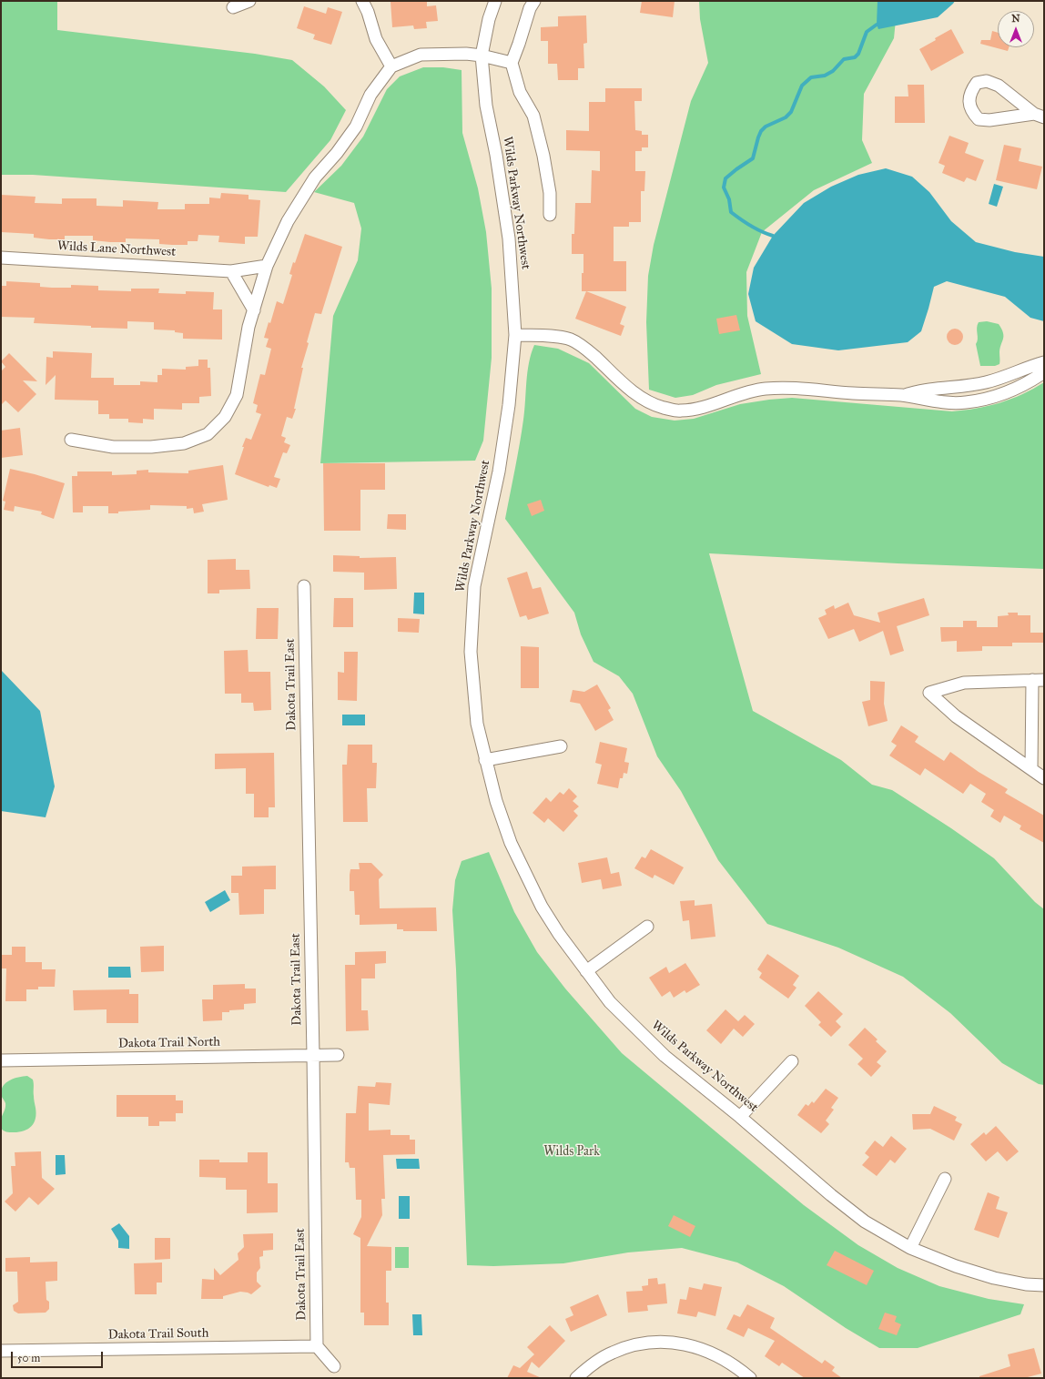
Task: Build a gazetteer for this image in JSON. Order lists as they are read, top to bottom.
{
  "streets": {
    "street": [
      "Wilds Parkway Northwest",
      "Wilds Lane Northwest",
      "Dakota Trail East",
      "Dakota Trail North",
      "Dakota Trail South"
    ]
  },
  "crossings": [
    ["Dakota Trail East", "Dakota Trail North"],
    ["Dakota Trail East", "Dakota Trail South"]
  ],
  "parks": ["Wilds Park"],
  "scale_bar": "50 m",
  "north": "top"
}
